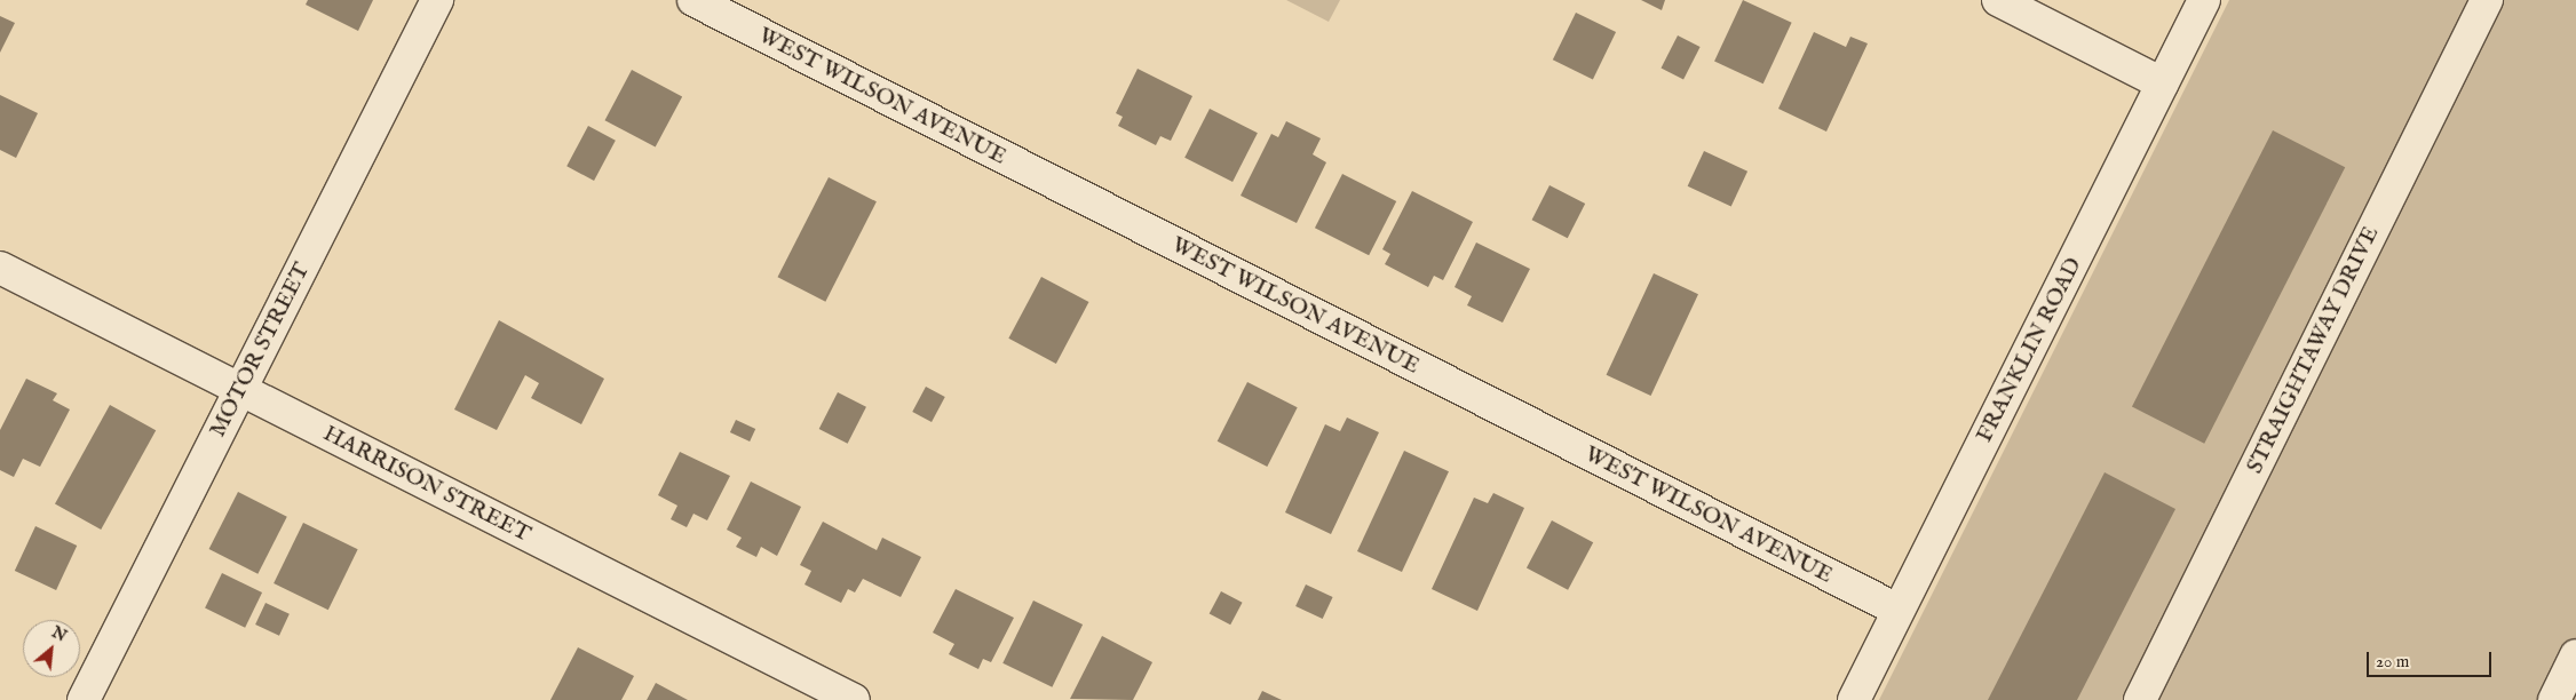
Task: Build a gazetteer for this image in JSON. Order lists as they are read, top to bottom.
{
  "streets": {
    "street": [
      "WEST WILSON AVENUE",
      "MOTOR STREET",
      "FRANKLIN ROAD",
      "STRAIGHTAWAY DRIVE",
      "HARRISON STREET"
    ]
  },
  "crossings": [
    ["WEST WILSON AVENUE", "FRANKLIN ROAD"],
    ["MOTOR STREET", "HARRISON STREET"]
  ],
  "scale_bar": "20 m",
  "north": "top right"
}
